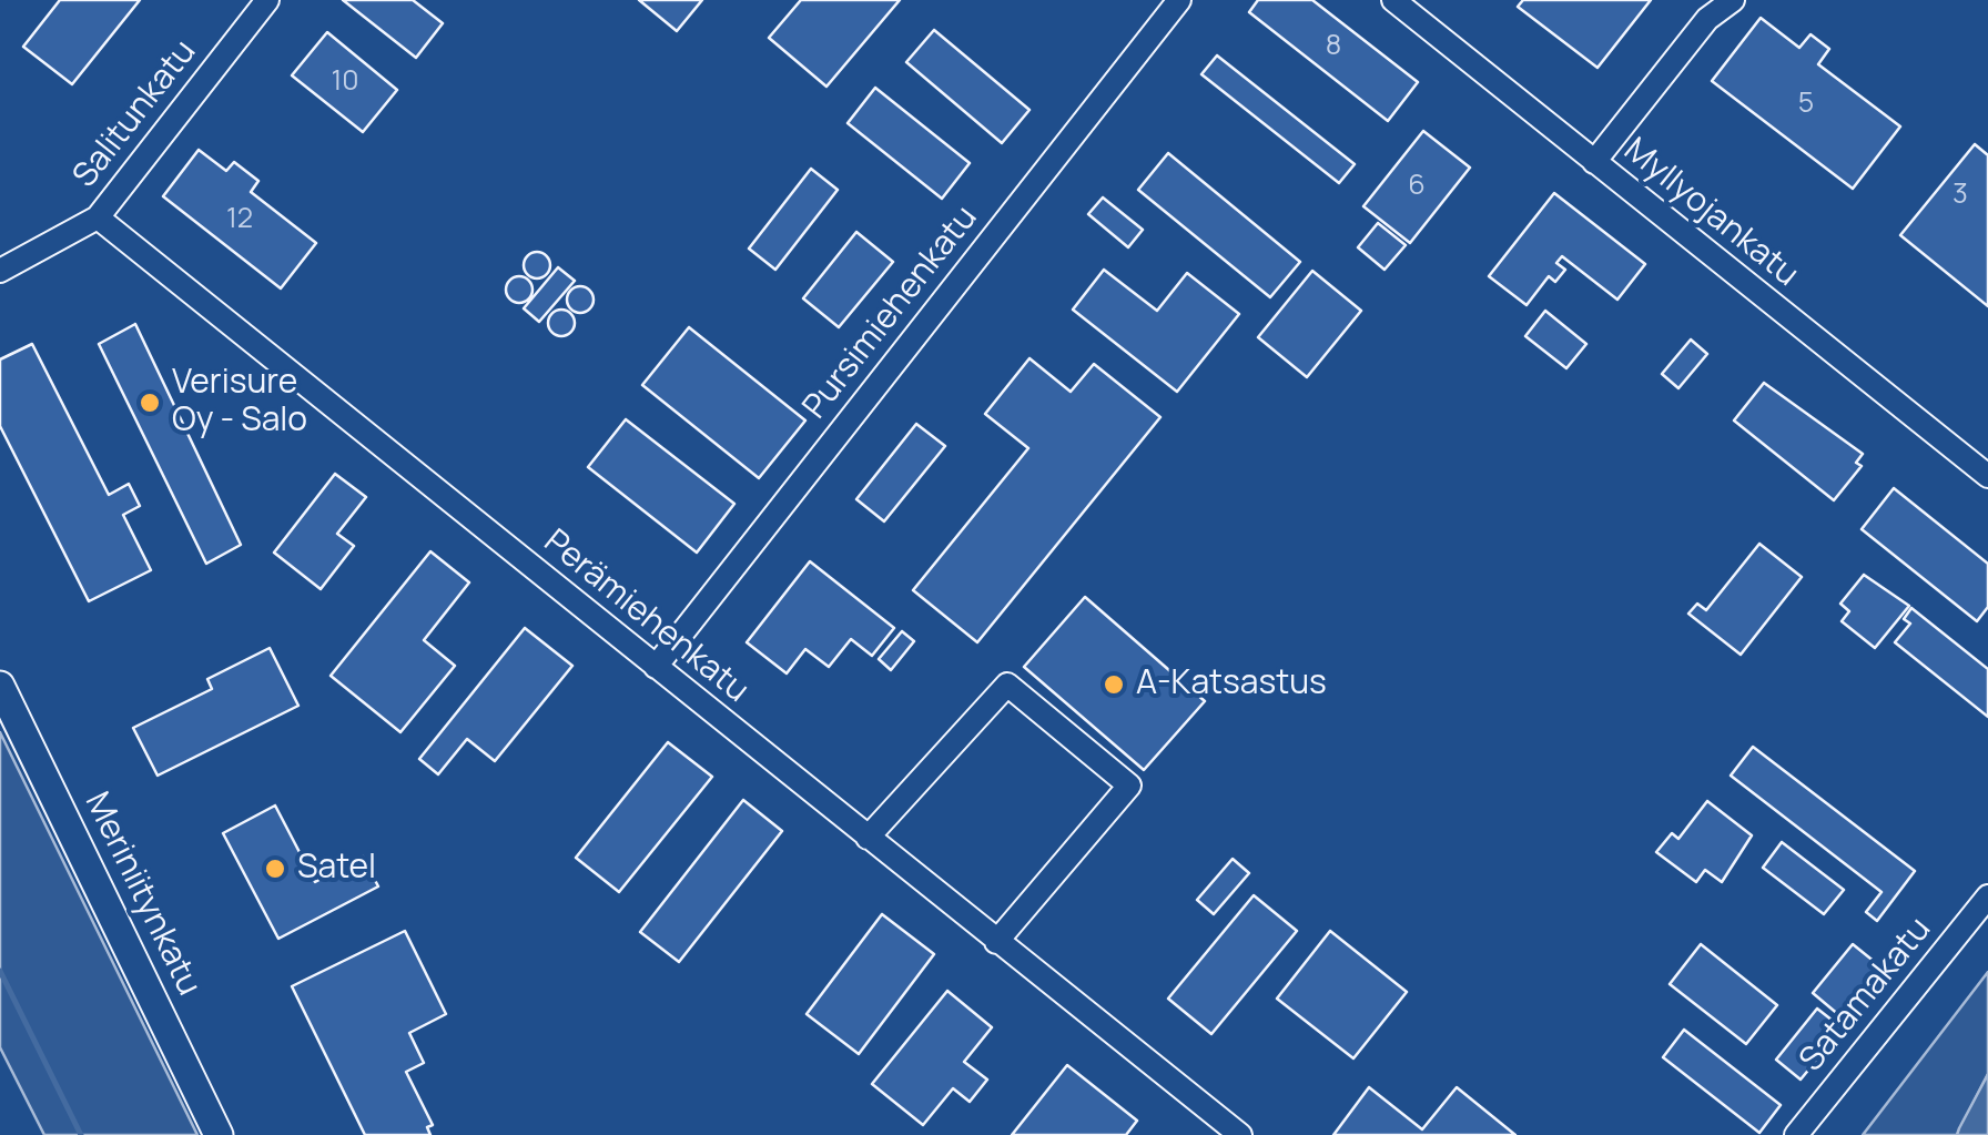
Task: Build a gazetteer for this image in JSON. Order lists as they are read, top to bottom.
{
  "streets": {
    "main road": ["Meriniitynkatu"],
    "street": [
      "Salitunkatu",
      "Myllyojankatu",
      "Pursimiehenkatu",
      "Perämiehenkatu",
      "Satamakatu"
    ]
  },
  "crossings": [
    ["Salitunkatu", "Perämiehenkatu"],
    ["Pursimiehenkatu", "Perämiehenkatu"]
  ],
  "places": ["Verisure Oy - Salo", "A-Katsastus", "Satel"],
  "house_numbers": [
    "8",
    "10",
    "5",
    "6",
    "3",
    "12"
  ]
}
